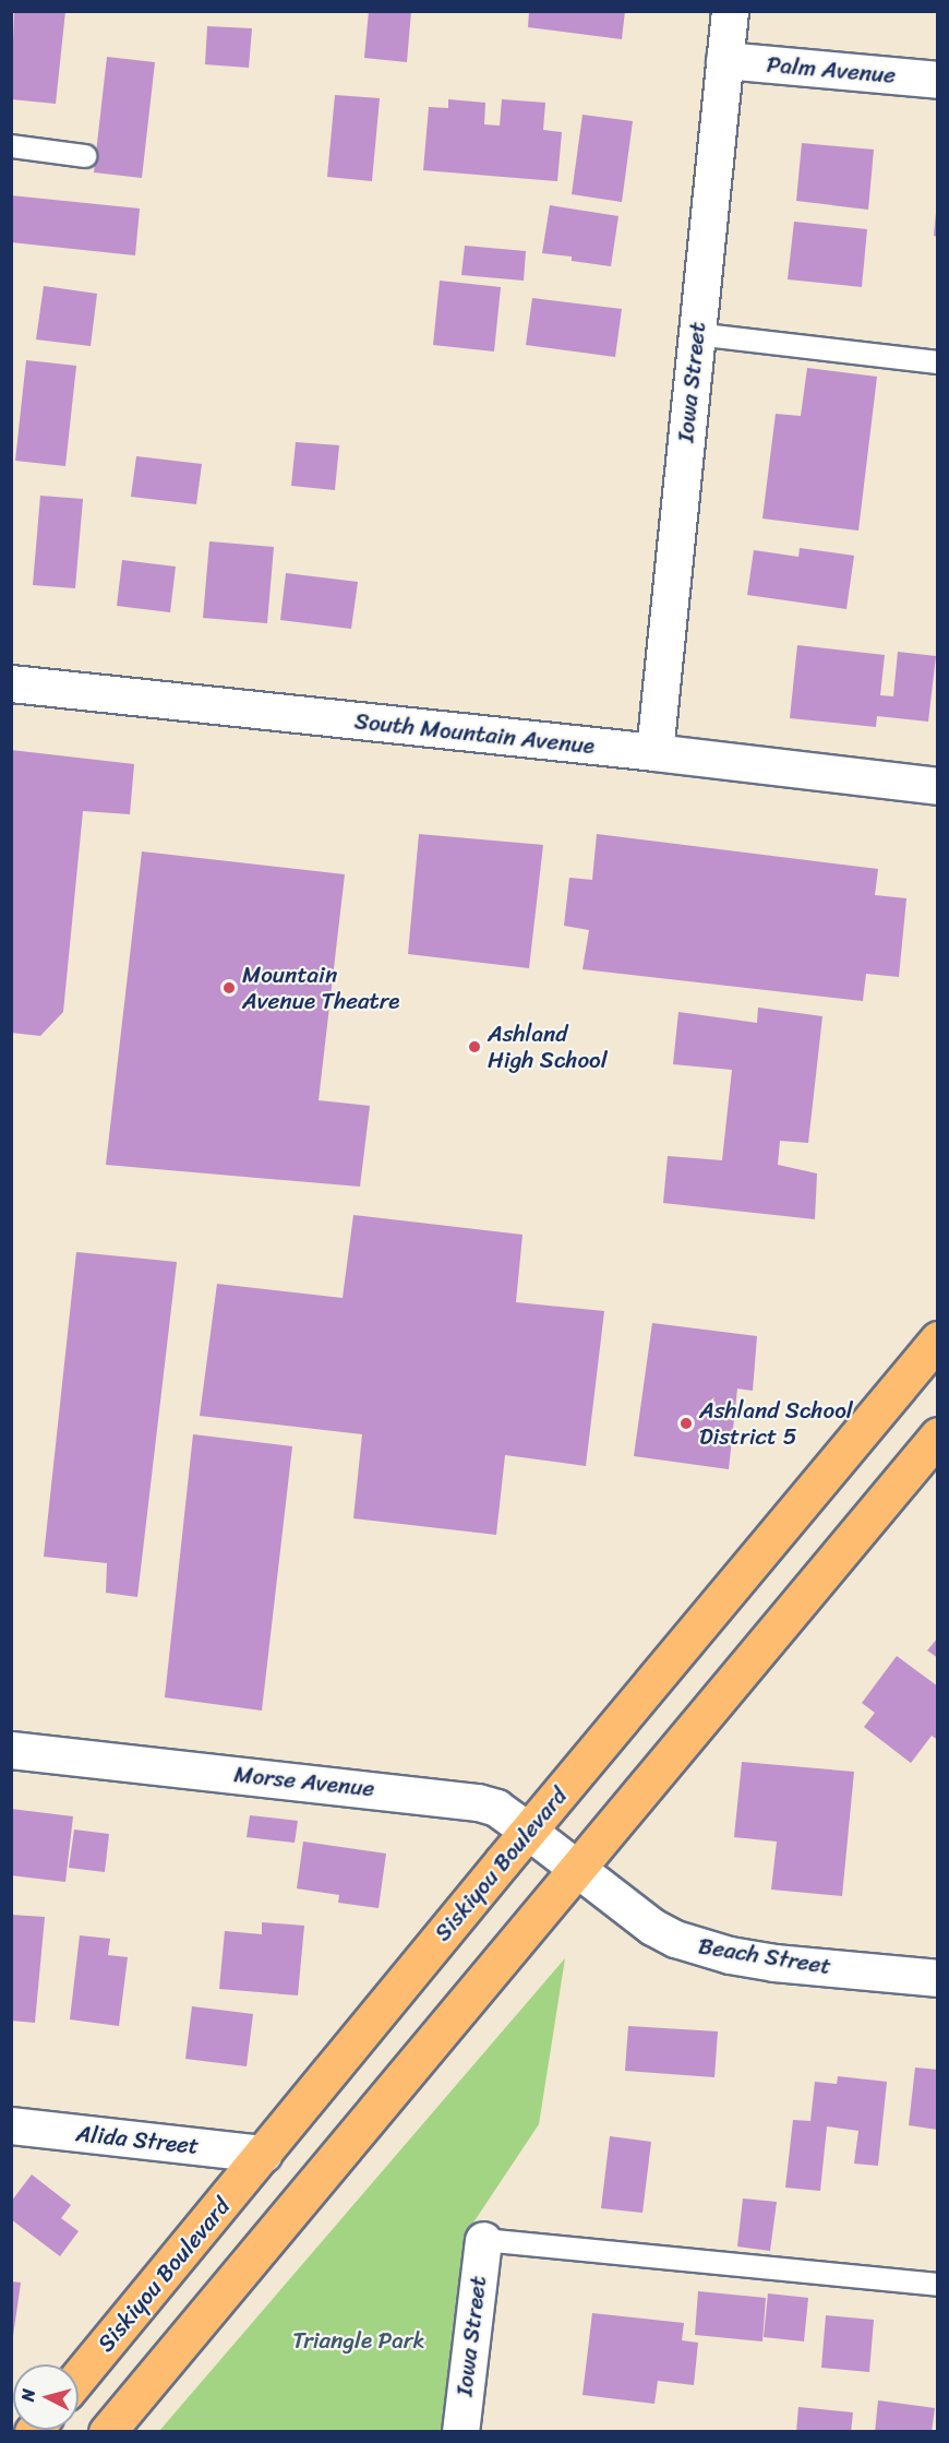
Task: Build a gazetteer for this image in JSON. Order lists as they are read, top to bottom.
{
  "streets": {
    "main road": ["Siskiyou Boulevard"],
    "street": [
      "Palm Avenue",
      "Iowa Street",
      "South Mountain Avenue",
      "Morse Avenue",
      "Beach Street",
      "Alida Street"
    ]
  },
  "crossings": [
    ["Palm Avenue", "Iowa Street"],
    ["Iowa Street", "South Mountain Avenue"],
    ["Morse Avenue", "Siskiyou Boulevard"],
    ["Morse Avenue", "Beach Street"],
    ["Siskiyou Boulevard", "Alida Street"]
  ],
  "parks": ["Triangle Park"],
  "places": ["Mountain Avenue Theatre", "Ashland High School", "Ashland School District 5"],
  "north": "left"
}
